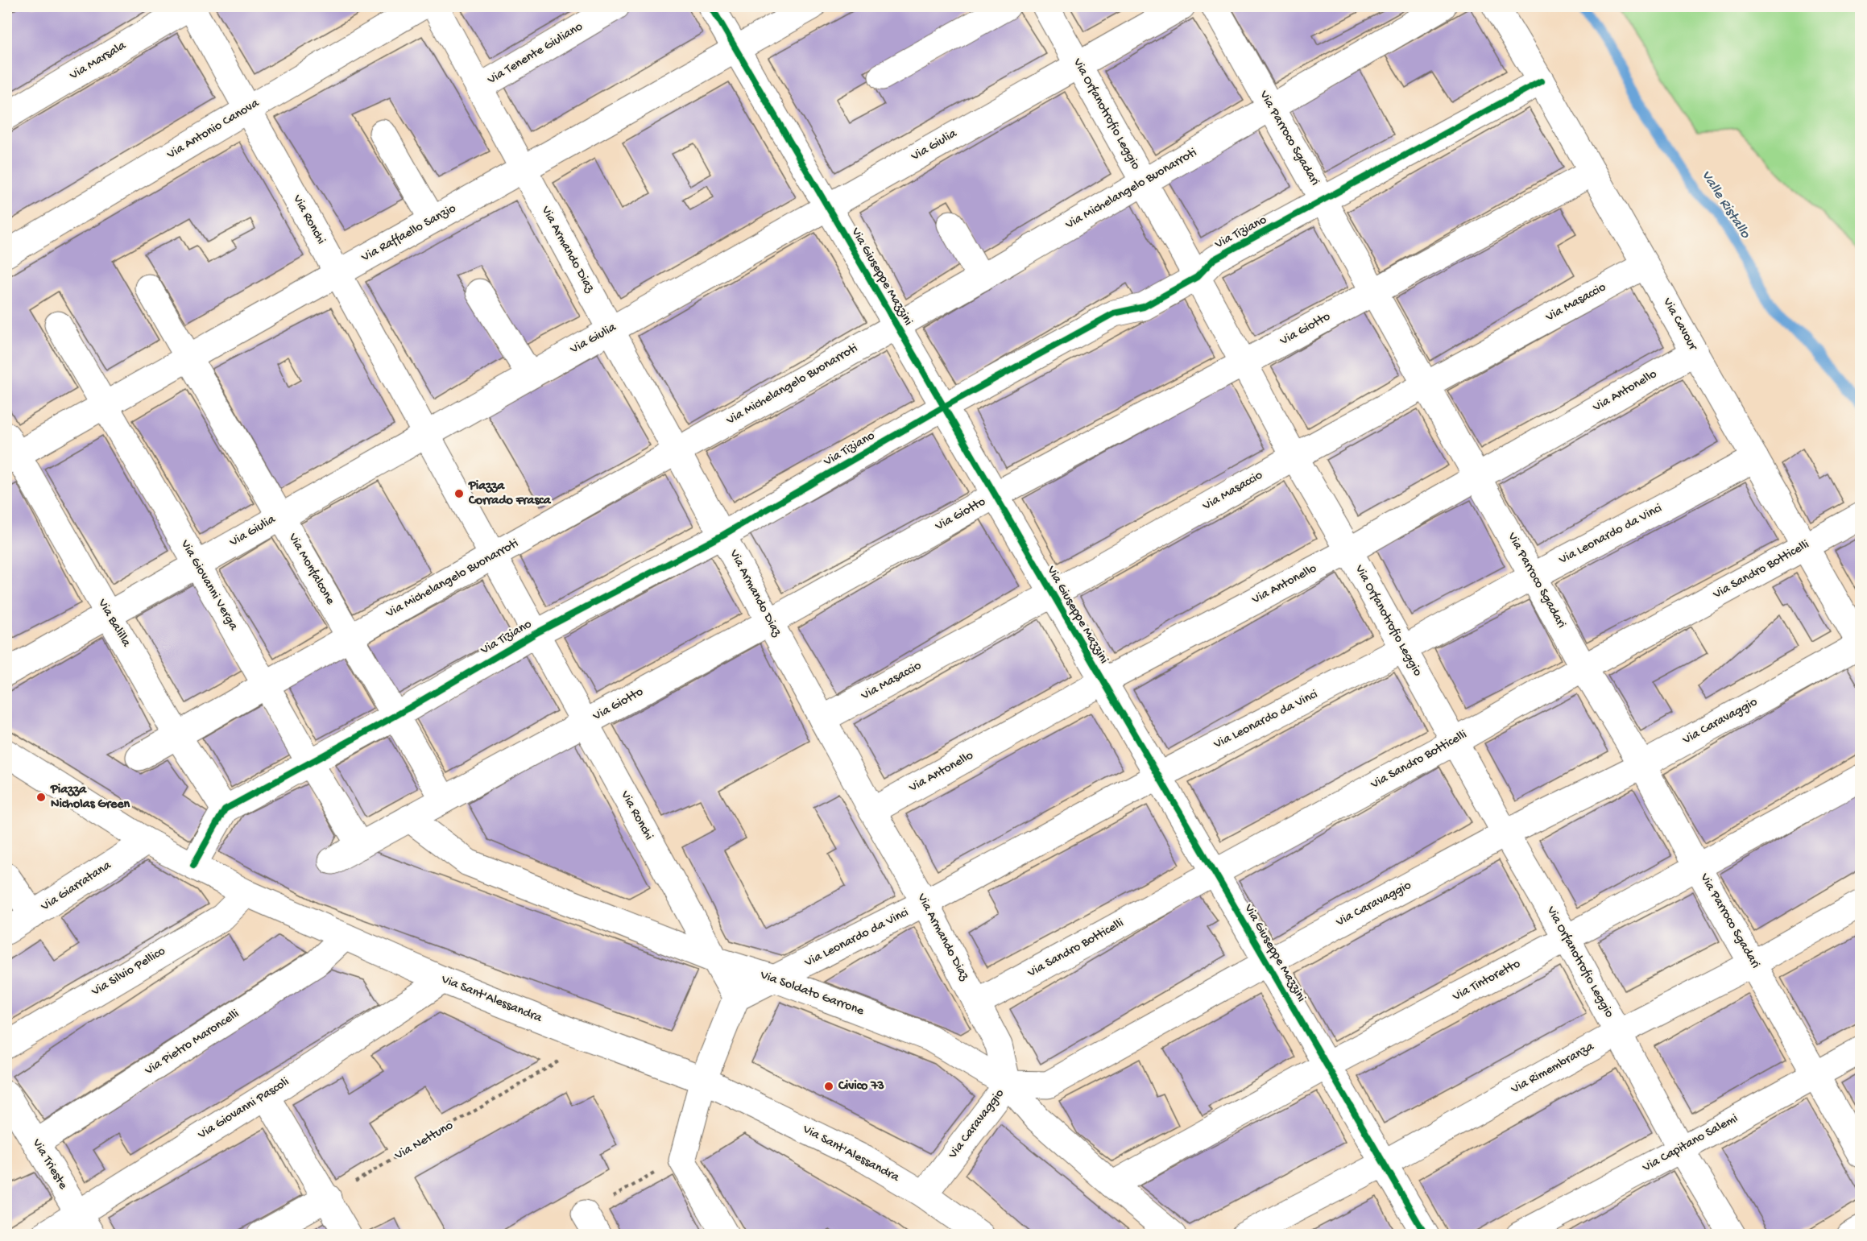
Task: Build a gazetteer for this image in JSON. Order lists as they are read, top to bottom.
{
  "streets": {
    "street": [
      "Via Tenente Giuliano",
      "Via Marsala",
      "Via Orfanotrofio Leggio",
      "Via Antonio Canova",
      "Via Parroco Sgadari",
      "Via Giulia",
      "Via Michelangelo Buonarroti",
      "Via Ronchi",
      "Via Tiziano",
      "Via Raffaello Sanzio",
      "Via Armando Diaz",
      "Via Giuseppe Mazzini",
      "Via Masaccio",
      "Via Cavour",
      "Via Giotto",
      "Via Antonello",
      "Via Leonardo da Vinci",
      "Via Monfalcone",
      "Via Sandro Botticelli",
      "Via Giovanni Verga",
      "Via Balilla",
      "Via Caravaggio",
      "Via Giarratana",
      "Via Silvio Pellico",
      "Via Tintoretto",
      "Via Soldato Garrone",
      "Via Sant'Alessandra",
      "Via Pietro Maroncelli",
      "Via Rimembranza",
      "Via Giovanni Pascoli",
      "Via Capitano Salemi",
      "Via Trieste"
    ],
    "path": ["Via Nettuno"]
  },
  "crossings": [
    ["Via Tenente Giuliano", "Via Armando Diaz"],
    ["Via Marsala", "Via Ronchi"],
    ["Via Orfanotrofio Leggio", "Via Giulia"],
    ["Via Orfanotrofio Leggio", "Via Michelangelo Buonarroti"],
    ["Via Orfanotrofio Leggio", "Via Tiziano"],
    ["Via Orfanotrofio Leggio", "Via Masaccio"],
    ["Via Orfanotrofio Leggio", "Via Giotto"],
    ["Via Orfanotrofio Leggio", "Via Antonello"],
    ["Via Orfanotrofio Leggio", "Via Leonardo da Vinci"],
    ["Via Orfanotrofio Leggio", "Via Sandro Botticelli"],
    ["Via Orfanotrofio Leggio", "Via Caravaggio"],
    ["Via Orfanotrofio Leggio", "Via Tintoretto"],
    ["Via Orfanotrofio Leggio", "Via Rimembranza"],
    ["Via Orfanotrofio Leggio", "Via Capitano Salemi"],
    ["Via Antonio Canova", "Via Ronchi"],
    ["Via Parroco Sgadari", "Via Michelangelo Buonarroti"],
    ["Via Parroco Sgadari", "Via Tiziano"],
    ["Via Parroco Sgadari", "Via Masaccio"],
    ["Via Parroco Sgadari", "Via Giotto"],
    ["Via Parroco Sgadari", "Via Antonello"],
    ["Via Parroco Sgadari", "Via Leonardo da Vinci"],
    ["Via Parroco Sgadari", "Via Sandro Botticelli"],
    ["Via Parroco Sgadari", "Via Caravaggio"],
    ["Via Parroco Sgadari", "Via Tintoretto"],
    ["Via Parroco Sgadari", "Via Rimembranza"],
    ["Via Parroco Sgadari", "Via Capitano Salemi"],
    ["Via Giulia", "Via Ronchi"],
    ["Via Giulia", "Via Armando Diaz"],
    ["Via Giulia", "Via Giuseppe Mazzini"],
    ["Via Giulia", "Via Monfalcone"],
    ["Via Giulia", "Via Giovanni Verga"],
    ["Via Giulia", "Via Balilla"],
    ["Via Michelangelo Buonarroti", "Via Ronchi"],
    ["Via Michelangelo Buonarroti", "Via Armando Diaz"],
    ["Via Michelangelo Buonarroti", "Via Giuseppe Mazzini"],
    ["Via Michelangelo Buonarroti", "Via Monfalcone"],
    ["Via Michelangelo Buonarroti", "Via Giovanni Verga"],
    ["Via Michelangelo Buonarroti", "Via Balilla"],
    ["Via Ronchi", "Via Tiziano"],
    ["Via Ronchi", "Via Raffaello Sanzio"],
    ["Via Ronchi", "Via Giotto"],
    ["Via Ronchi", "Via Leonardo da Vinci"],
    ["Via Ronchi", "Via Soldato Garrone"],
    ["Via Tiziano", "Via Armando Diaz"],
    ["Via Tiziano", "Via Giuseppe Mazzini"],
    ["Via Tiziano", "Via Cavour"],
    ["Via Tiziano", "Via Monfalcone"],
    ["Via Tiziano", "Via Giovanni Verga"],
    ["Via Tiziano", "Via Balilla"],
    ["Via Raffaello Sanzio", "Via Armando Diaz"],
    ["Via Raffaello Sanzio", "Via Giuseppe Mazzini"],
    ["Via Raffaello Sanzio", "Via Monfalcone"],
    ["Via Raffaello Sanzio", "Via Giovanni Verga"],
    ["Via Raffaello Sanzio", "Via Balilla"],
    ["Via Armando Diaz", "Via Masaccio"],
    ["Via Armando Diaz", "Via Giotto"],
    ["Via Armando Diaz", "Via Antonello"],
    ["Via Armando Diaz", "Via Leonardo da Vinci"],
    ["Via Armando Diaz", "Via Sandro Botticelli"],
    ["Via Armando Diaz", "Via Caravaggio"],
    ["Via Armando Diaz", "Via Soldato Garrone"],
    ["Via Giuseppe Mazzini", "Via Masaccio"],
    ["Via Giuseppe Mazzini", "Via Giotto"],
    ["Via Giuseppe Mazzini", "Via Antonello"],
    ["Via Giuseppe Mazzini", "Via Leonardo da Vinci"],
    ["Via Giuseppe Mazzini", "Via Sandro Botticelli"],
    ["Via Giuseppe Mazzini", "Via Caravaggio"],
    ["Via Giuseppe Mazzini", "Via Tintoretto"],
    ["Via Giuseppe Mazzini", "Via Rimembranza"],
    ["Via Masaccio", "Via Cavour"],
    ["Via Cavour", "Via Giotto"],
    ["Via Cavour", "Via Antonello"],
    ["Via Cavour", "Via Leonardo da Vinci"],
    ["Via Cavour", "Via Sandro Botticelli"],
    ["Via Cavour", "Via Caravaggio"],
    ["Via Giotto", "Via Monfalcone"],
    ["Via Giotto", "Via Giovanni Verga"],
    ["Via Giotto", "Via Soldato Garrone"],
    ["Via Leonardo da Vinci", "Via Soldato Garrone"],
    ["Via Caravaggio", "Via Soldato Garrone"],
    ["Via Caravaggio", "Via Sant'Alessandra"],
    ["Via Giarratana", "Via Sant'Alessandra"],
    ["Via Silvio Pellico", "Via Sant'Alessandra"],
    ["Via Tintoretto", "Via Soldato Garrone"],
    ["Via Sant'Alessandra", "Via Pietro Maroncelli"],
    ["Via Sant'Alessandra", "Via Giovanni Pascoli"],
    ["Via Sant'Alessandra", "Via Nettuno"],
    ["Via Pietro Maroncelli", "Via Trieste"],
    ["Via Giovanni Pascoli", "Via Trieste"]
  ],
  "water": ["Valle Ristallo"],
  "places": ["Piazza Corrado Frasca", "Piazza Nicholas Green", "Civico 73"]
}
